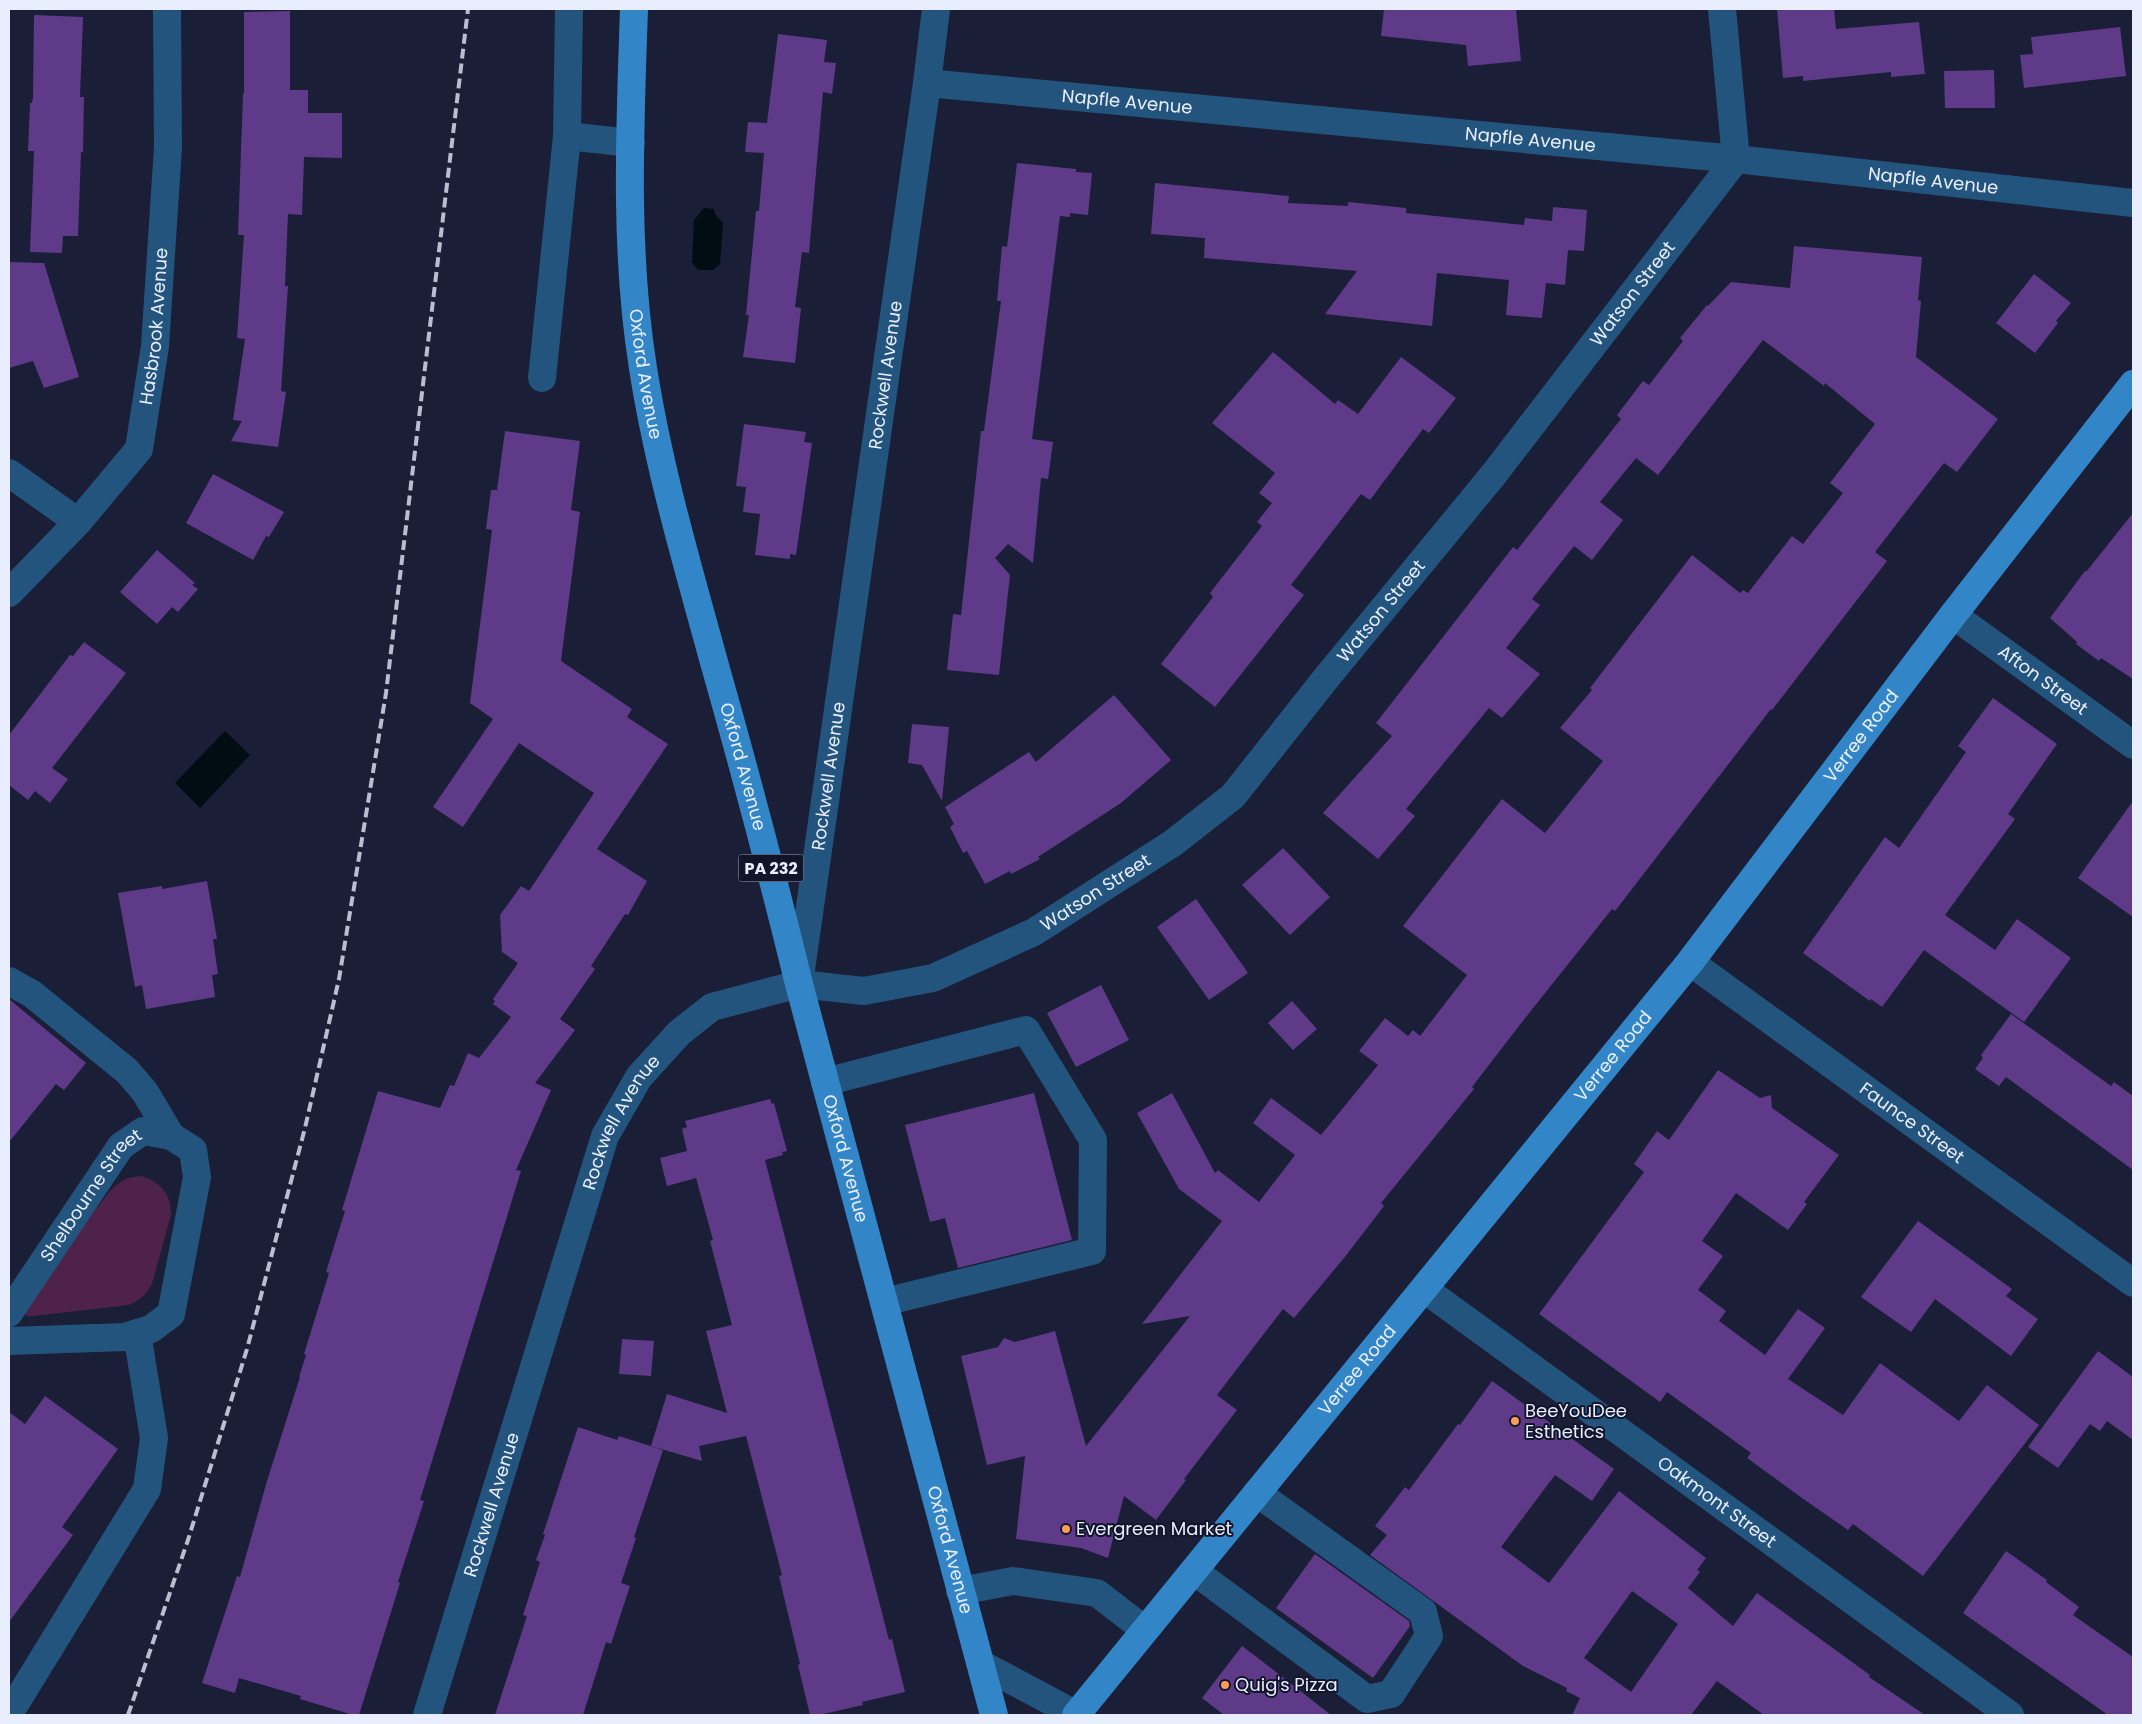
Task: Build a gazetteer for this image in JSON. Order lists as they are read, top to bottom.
{
  "streets": {
    "main road": ["Oxford Avenue", "Verree Road", "PA 232"],
    "street": [
      "Napfle Avenue",
      "Watson Street",
      "Hasbrook Avenue",
      "Rockwell Avenue",
      "Afton Street",
      "Faunce Street",
      "Shelbourne Street",
      "Oakmont Street"
    ]
  },
  "crossings": [
    ["Napfle Avenue", "Watson Street"],
    ["Napfle Avenue", "Rockwell Avenue"],
    ["Watson Street", "Oxford Avenue"],
    ["Watson Street", "Rockwell Avenue"],
    ["Oxford Avenue", "Rockwell Avenue"],
    ["Afton Street", "Verree Road"],
    ["Verree Road", "Faunce Street"],
    ["Verree Road", "Oakmont Street"]
  ],
  "places": ["BeeYouDee Esthetics", "Evergreen Market", "Quig's Pizza"]
}
